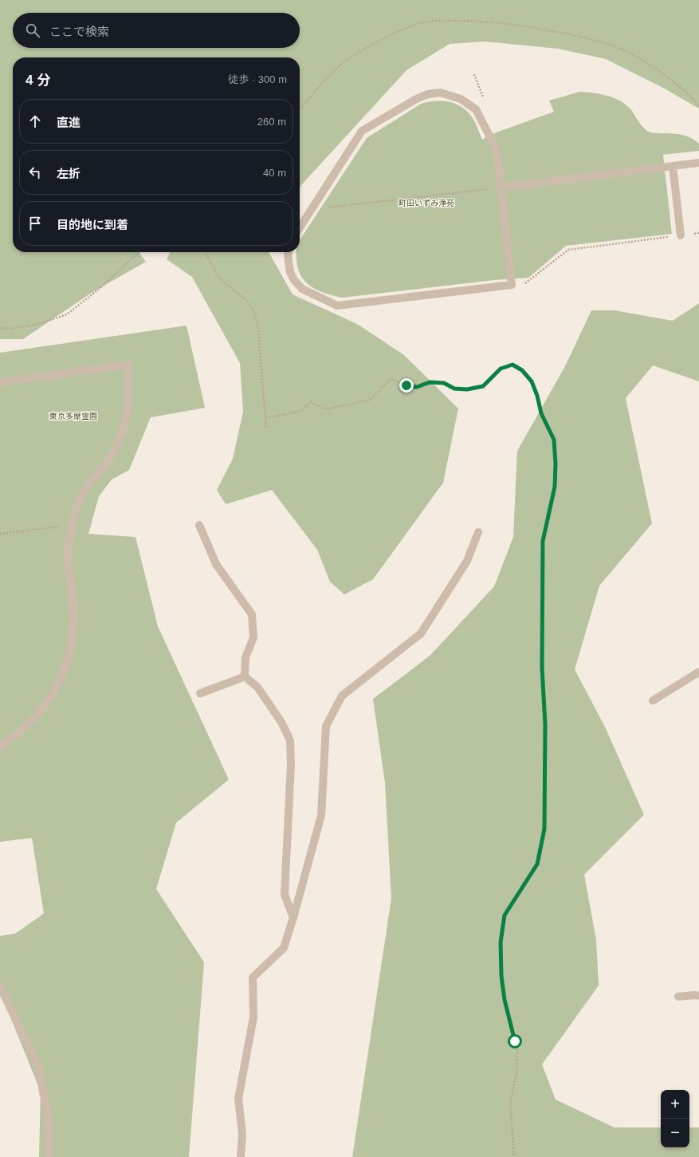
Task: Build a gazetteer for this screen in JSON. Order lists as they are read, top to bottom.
{
  "parks": ["町田いずみ浄苑", "東京多摩霊園"],
  "page": {
    "search": "ここで検索",
    "heading": ["4 分", "徒歩 · 300 m"],
    "list": [
      ["直進", "260 m"],
      ["左折", "40 m"],
      "目的地に到着"
    ],
    "map_buttons": ["+", "−"]
  }
}
